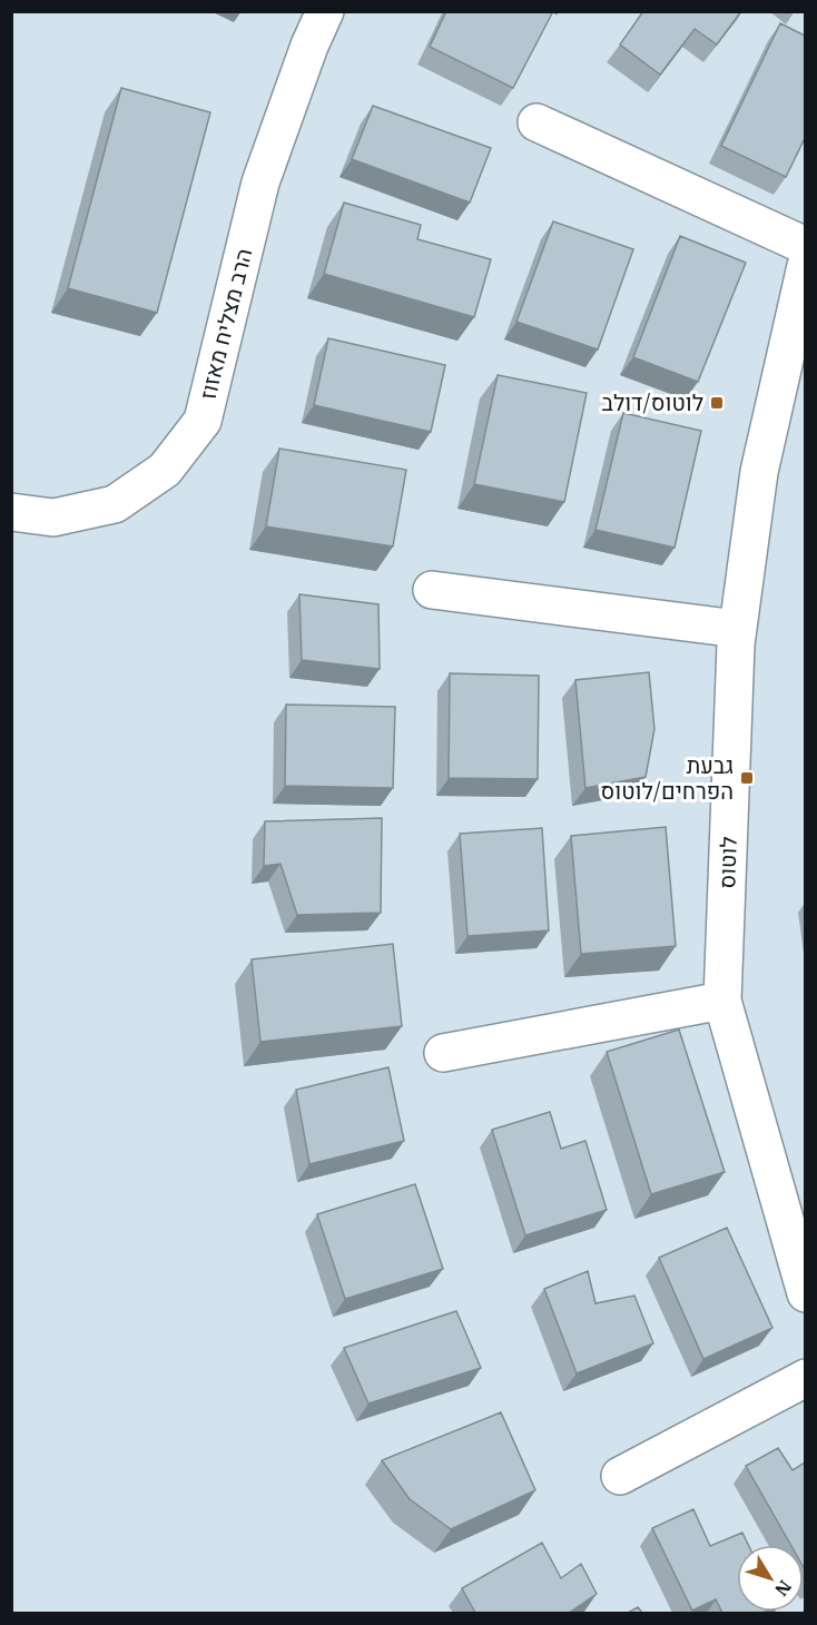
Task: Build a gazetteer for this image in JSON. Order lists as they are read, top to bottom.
{
  "streets": {
    "street": ["הרב מצליח מאזוז", "לוטוס"]
  },
  "places": {
    "transit": ["לוטוס/דולב", "גבעת הפרחים/לוטוס"]
  },
  "north": "bottom right"
}
